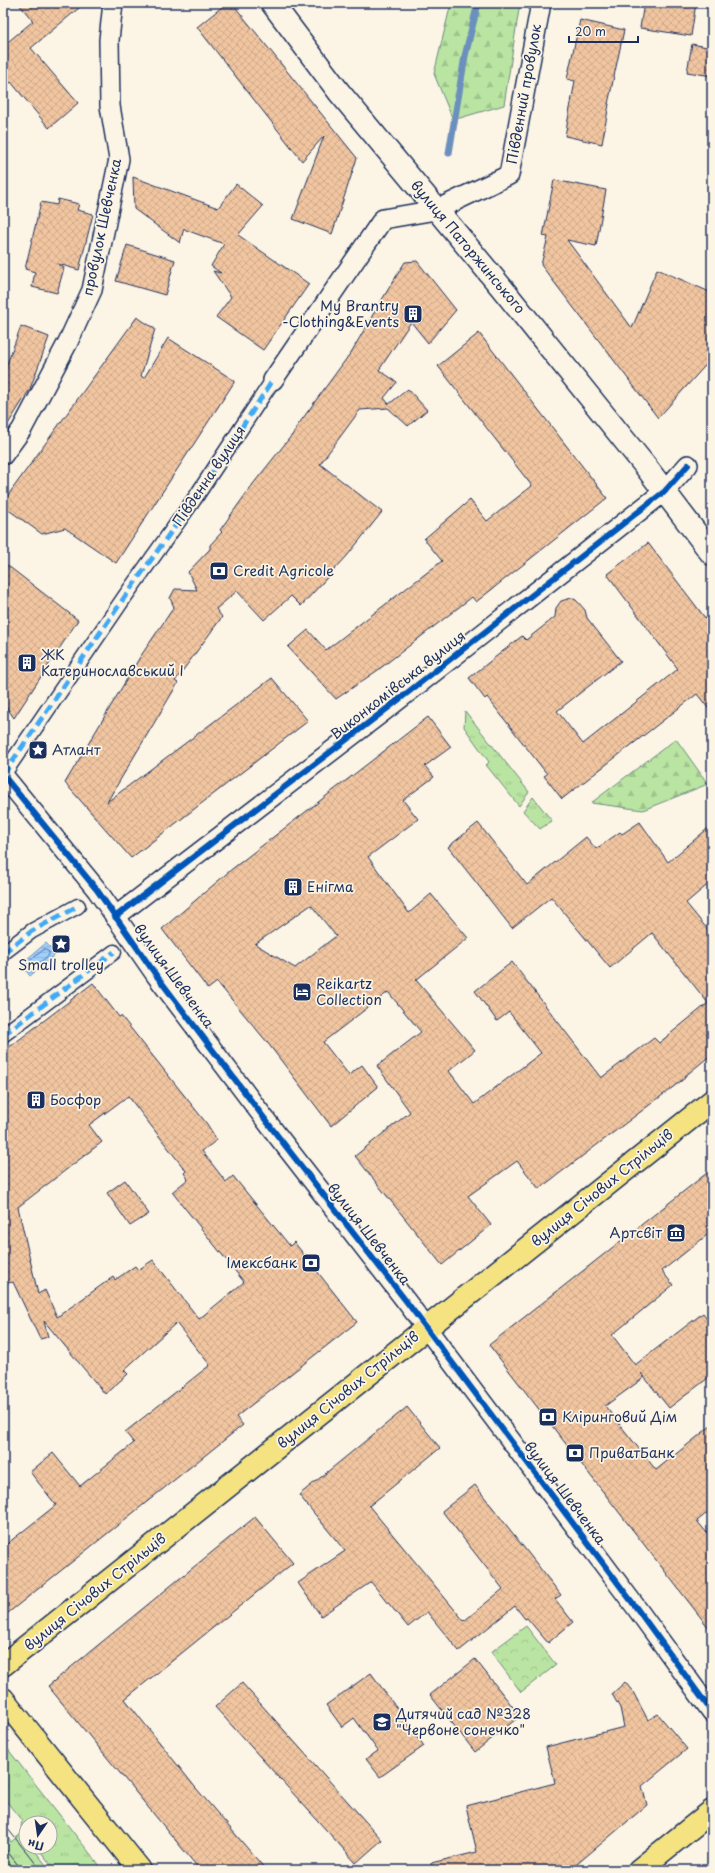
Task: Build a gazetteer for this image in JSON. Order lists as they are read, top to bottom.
{
  "streets": {
    "main road": ["вулиця Січових Стрільців"],
    "street": [
      "Південний провулок",
      "провулок Шевченка",
      "вулиця Паторжинського",
      "Південна вулиця",
      "Виконкомівська вулиця",
      "вулиця Шевченка"
    ]
  },
  "crossings": [
    ["Південний провулок", "вулиця Паторжинського"],
    ["Південний провулок", "Південна вулиця"],
    ["вулиця Паторжинського", "Південна вулиця"],
    ["вулиця Паторжинського", "Виконкомівська вулиця"],
    ["Південна вулиця", "вулиця Шевченка"],
    ["Виконкомівська вулиця", "вулиця Шевченка"],
    ["вулиця Шевченка", "вулиця Січових Стрільців"]
  ],
  "places": {
    "building": [
      "My Brantry -Clothing&Events",
      "ЖК Катеринославський I",
      "Енігма",
      "Босфор"
    ],
    "bank": [
      "Credit Agricole",
      "Імексбанк",
      "Кліринговий Дім",
      "ПриватБанк"
    ],
    "place": ["Атлант", "Small trolley"],
    "hotel": ["Reikartz Collection"],
    "museum": ["Артсвіт"],
    "school or university": ["Дитячий сад №328 \"Червоне сонечко\""]
  },
  "scale_bar": "20 m",
  "north": "bottom"
}
